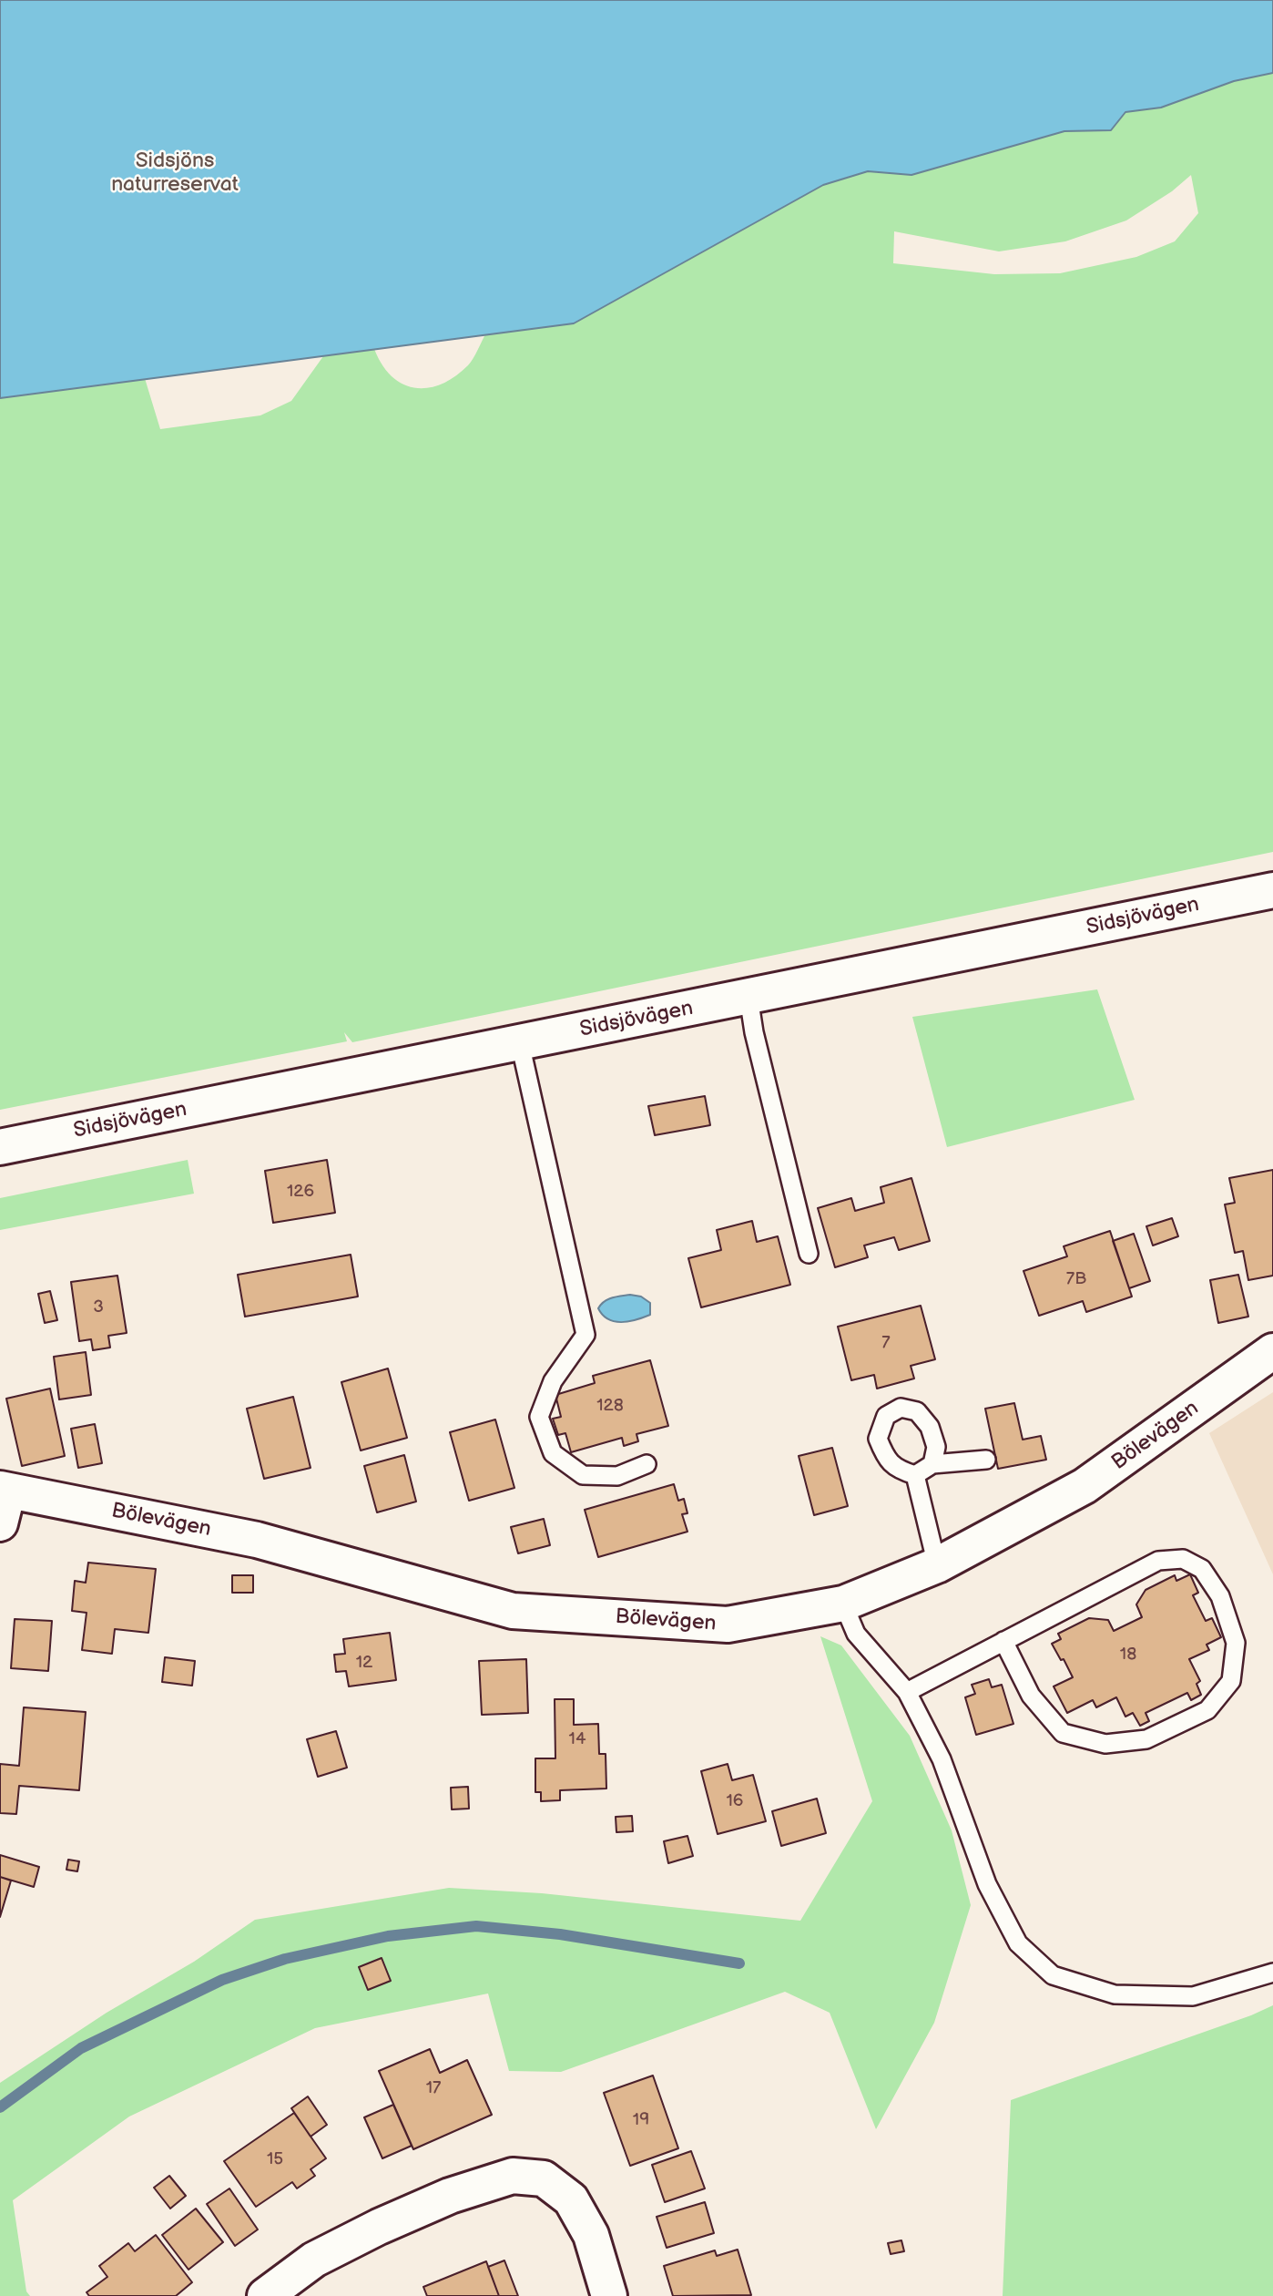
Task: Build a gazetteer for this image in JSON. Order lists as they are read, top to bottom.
{
  "streets": {
    "street": ["Sidsjövägen", "Bölevägen"]
  },
  "parks": ["Sidsjöns naturreservat"],
  "house_numbers": [
    "126",
    "7B",
    "3",
    "7",
    "128",
    "18",
    "12",
    "14",
    "16",
    "17",
    "19",
    "15"
  ]
}
